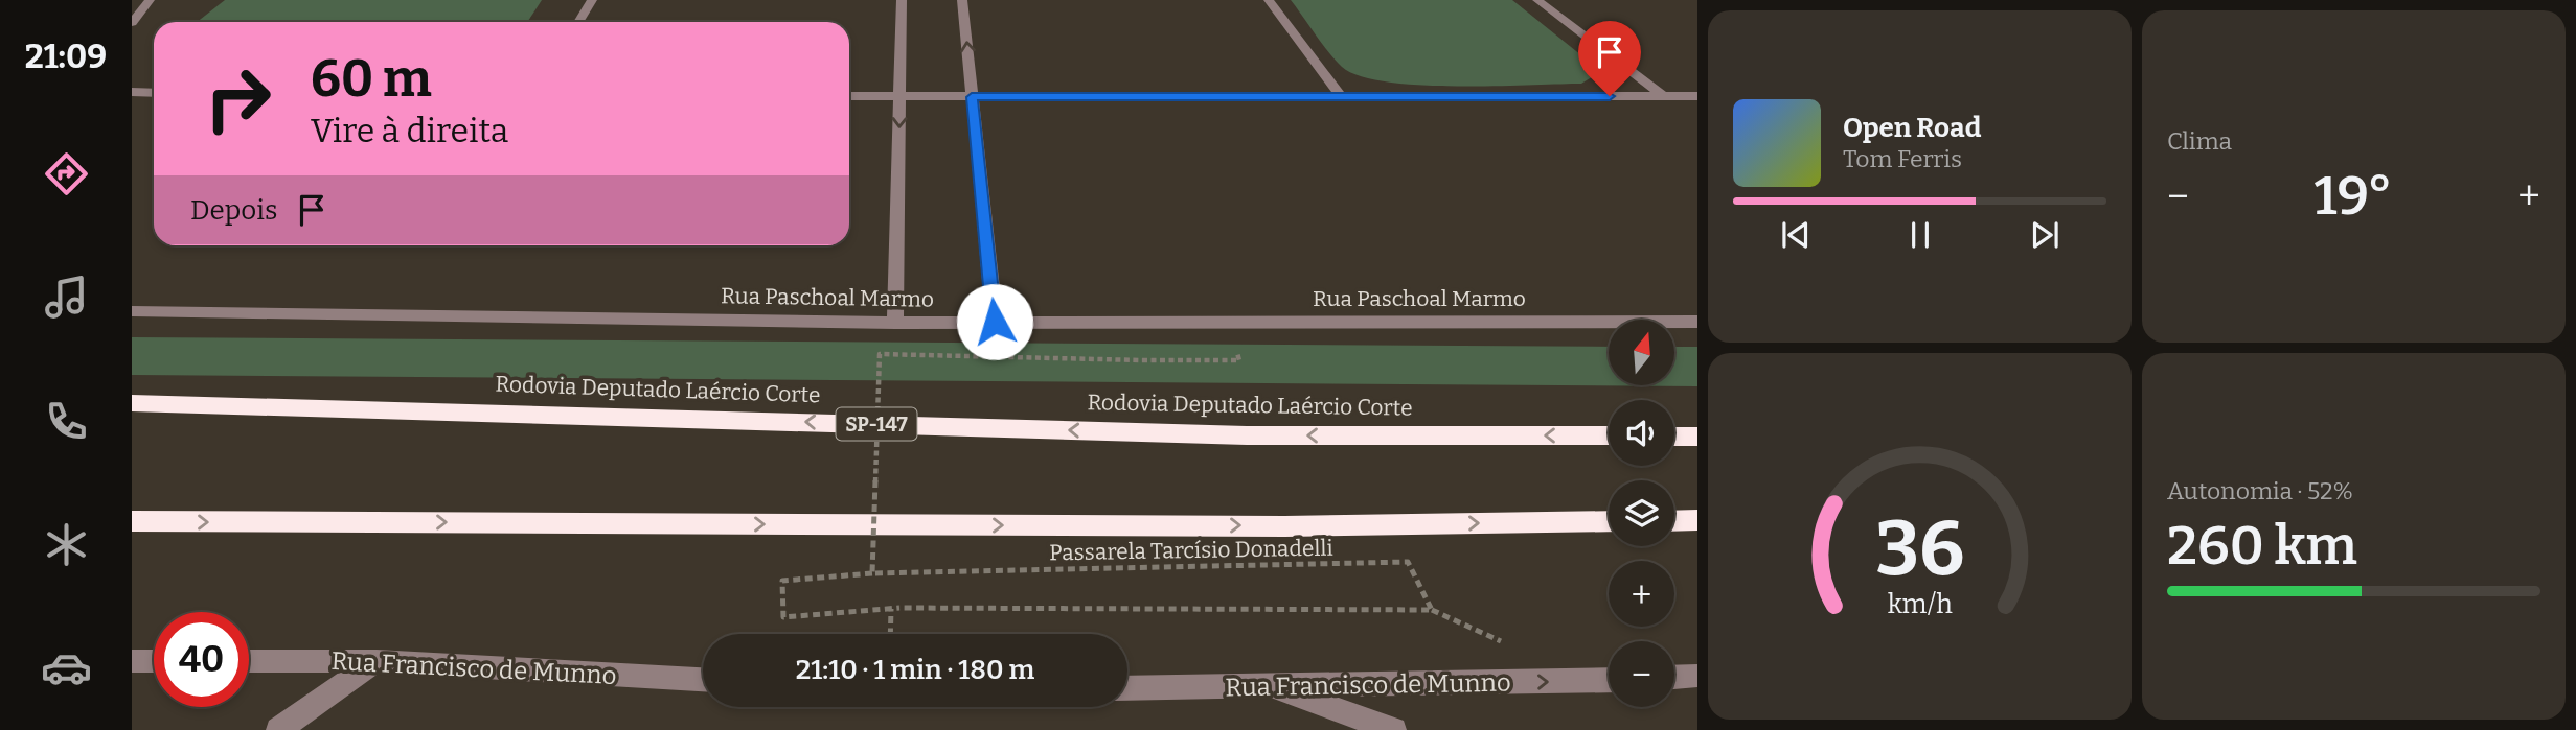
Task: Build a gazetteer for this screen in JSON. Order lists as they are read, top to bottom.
{
  "streets": {
    "highway": ["Rodovia Deputado Laércio Corte", "SP-147"],
    "street": ["Rua Paschoal Marmo", "Rua Francisco de Munno"],
    "path": ["Passarela Tarcísio Donadelli"]
  },
  "north": "top",
  "page": {
    "tabs": "21:09",
    "tile": [
      "Clima",
      ["Autonomia · 52%", "260 km"]
    ],
    "turn": ["60 m", "Vire à direita"],
    "song": ["Open Road", "Tom Ferris"],
    "heat": ["−", "19°", "+"],
    "then": "Depois",
    "map_buttons": ["+", "−"],
    "limit": "40",
    "trip": "21:10 · 1 min · 180 m",
    "gauge": ["36", "km/h"]
  }
}
